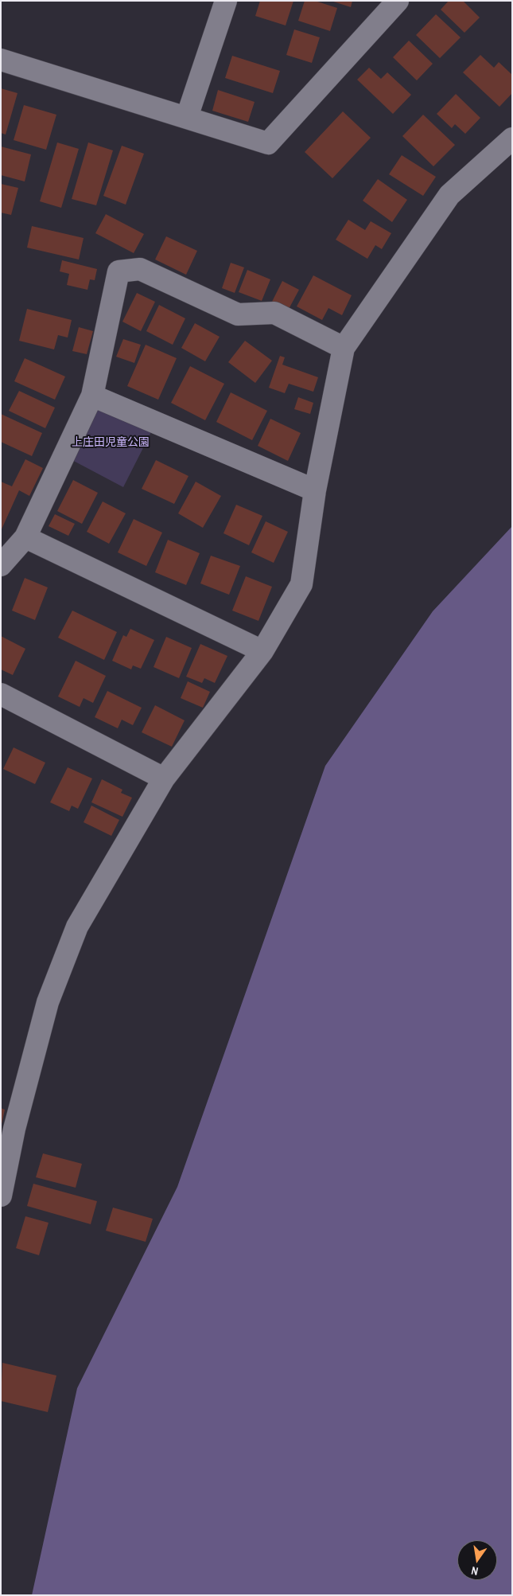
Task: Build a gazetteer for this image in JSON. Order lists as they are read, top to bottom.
{
  "parks": ["上庄田児童公園"],
  "north": "bottom"
}
